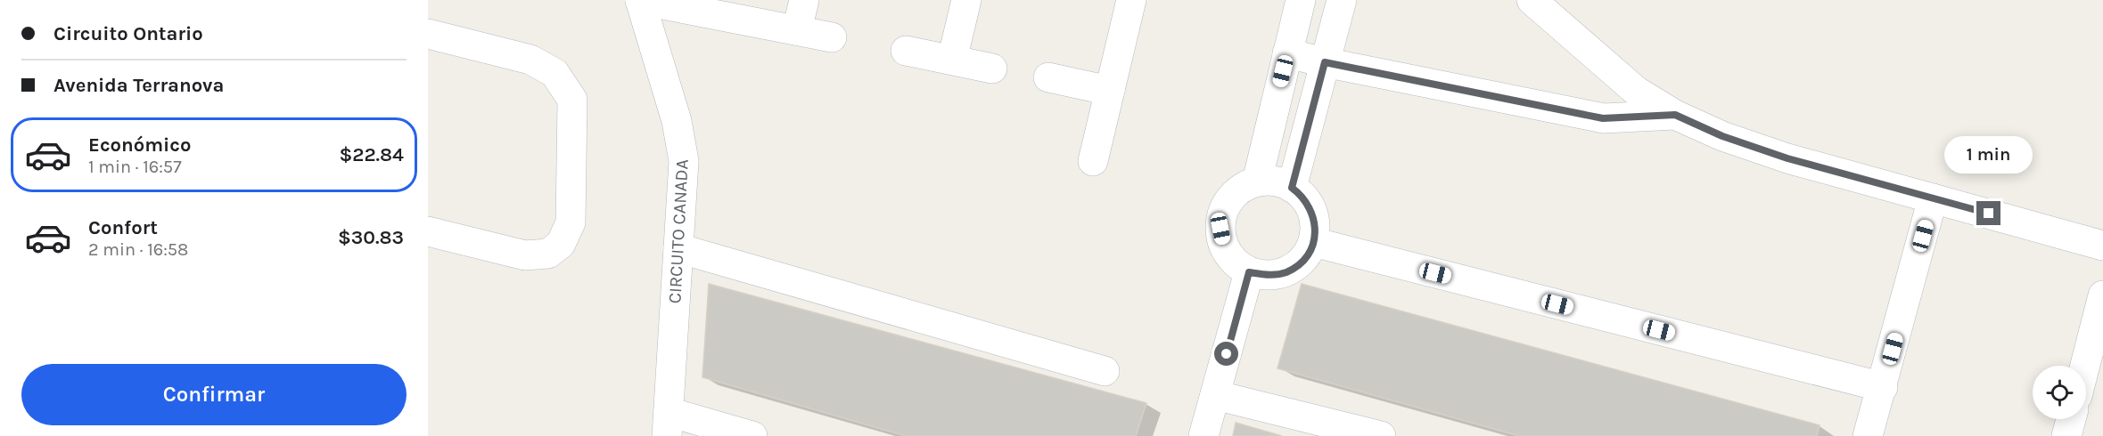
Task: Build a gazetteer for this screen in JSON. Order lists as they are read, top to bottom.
{
  "streets": {
    "street": ["CIRCUITO CANADA"]
  },
  "page": {
    "banner": ["Circuito Ontario", "Avenida Terranova"],
    "list": [
      {
        "name": "Económico",
        "note": "1 min · 16:57",
        "value": "$22.84"
      },
      {
        "name": "Confort",
        "note": "2 min · 16:58",
        "value": "$30.83"
      }
    ],
    "bubble": "1 min",
    "buttons": "Confirmar"
  }
}
